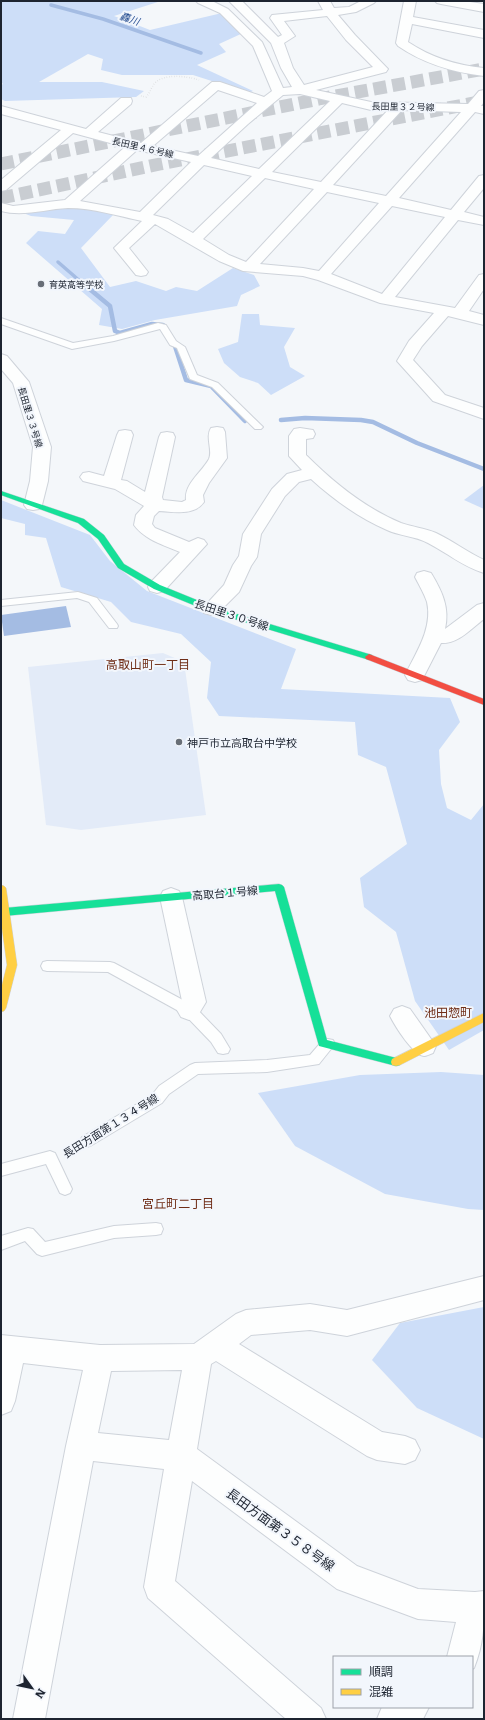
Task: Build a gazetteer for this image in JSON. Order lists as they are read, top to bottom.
{
  "streets": {
    "street": [
      "長田里３２号線",
      "長田里４６号線",
      "長田里３３号線",
      "長田里３０号線",
      "高取台１号線",
      "長田方面第３５８号線"
    ],
    "lane": ["長田方面第１３４号線"]
  },
  "crossings": [
    ["長田里３３号線", "長田里３０号線"],
    ["高取台１号線", "長田方面第１３４号線"]
  ],
  "districts": ["高取山町一丁目", "池田惣町", "宮丘町二丁目"],
  "water": ["轟川"],
  "places": ["育英高等学校", "神戸市立高取台中学校"],
  "legend": ["順調", "混雑"],
  "north": "bottom right"
}
